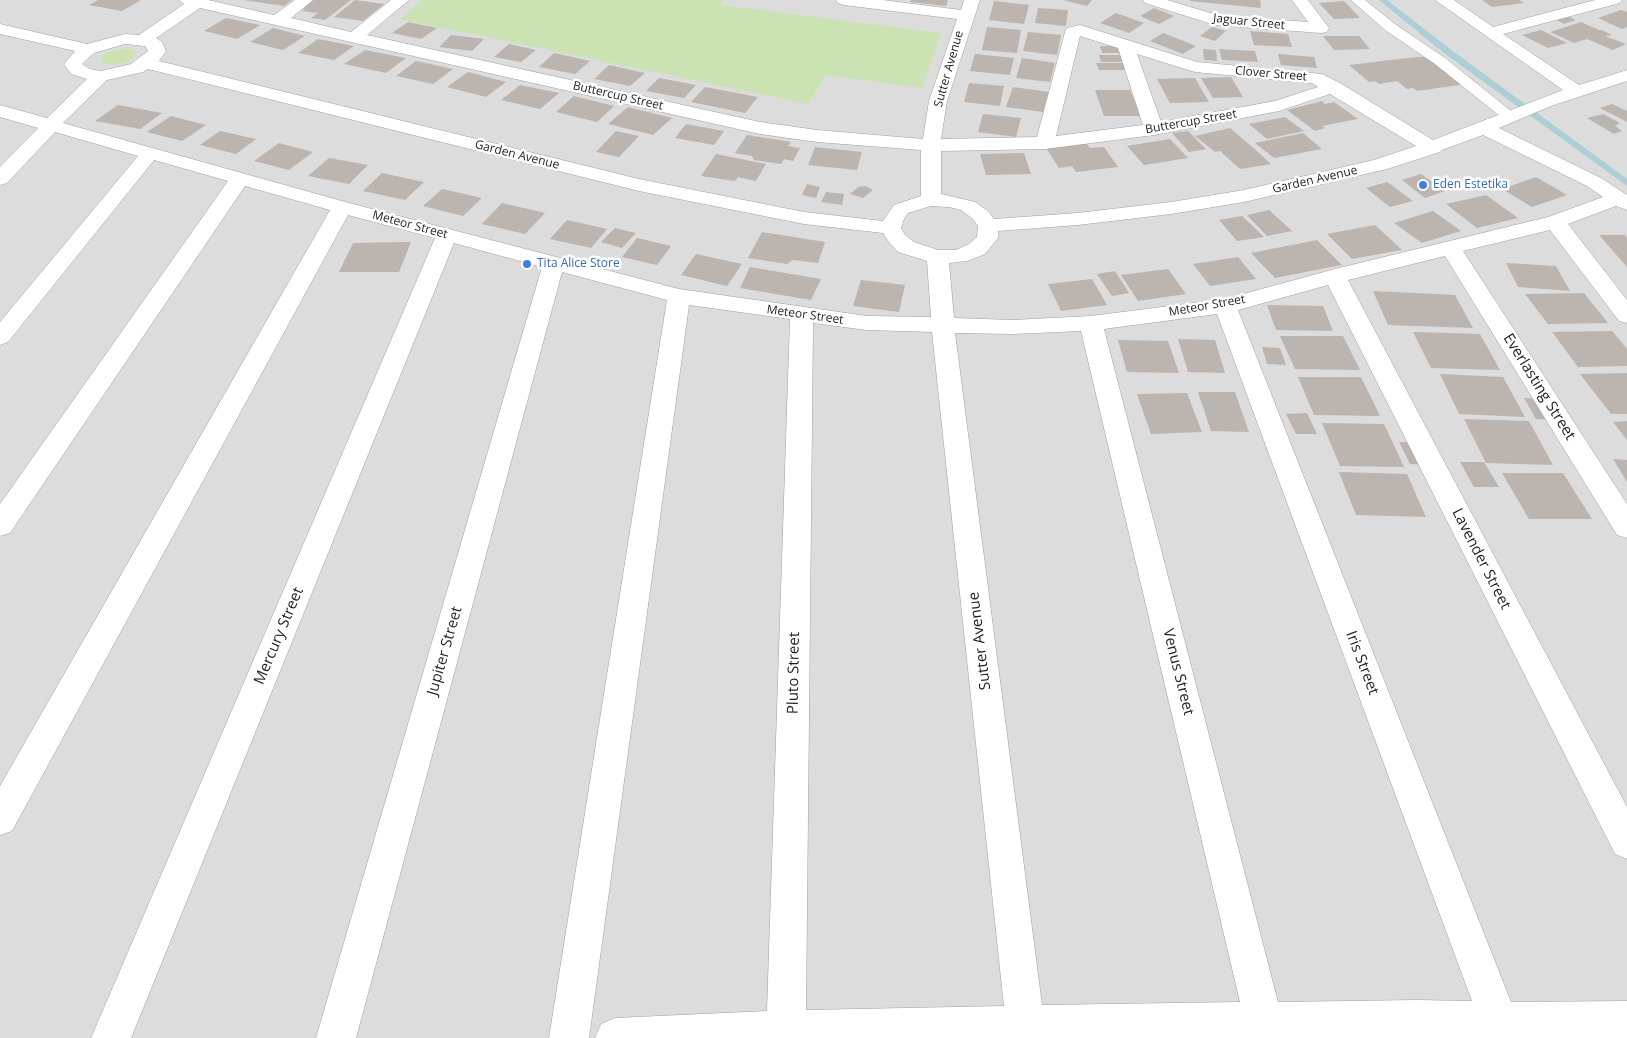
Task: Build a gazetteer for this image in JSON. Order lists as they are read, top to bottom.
{
  "streets": {
    "street": [
      "Jaguar Street",
      "Sutter Avenue",
      "Clover Street",
      "Buttercup Street",
      "Garden Avenue",
      "Meteor Street",
      "Everlasting Street",
      "Lavender Street",
      "Mercury Street",
      "Jupiter Street",
      "Iris Street",
      "Venus Street",
      "Pluto Street"
    ]
  },
  "crossings": [
    ["Sutter Avenue", "Buttercup Street"],
    ["Sutter Avenue", "Garden Avenue"],
    ["Sutter Avenue", "Meteor Street"],
    ["Clover Street", "Buttercup Street"],
    ["Clover Street", "Garden Avenue"],
    ["Meteor Street", "Everlasting Street"],
    ["Meteor Street", "Lavender Street"],
    ["Meteor Street", "Mercury Street"],
    ["Meteor Street", "Jupiter Street"],
    ["Meteor Street", "Iris Street"],
    ["Meteor Street", "Venus Street"],
    ["Meteor Street", "Pluto Street"]
  ],
  "places": ["Eden Estetika", "Tita Alice Store"]
}
